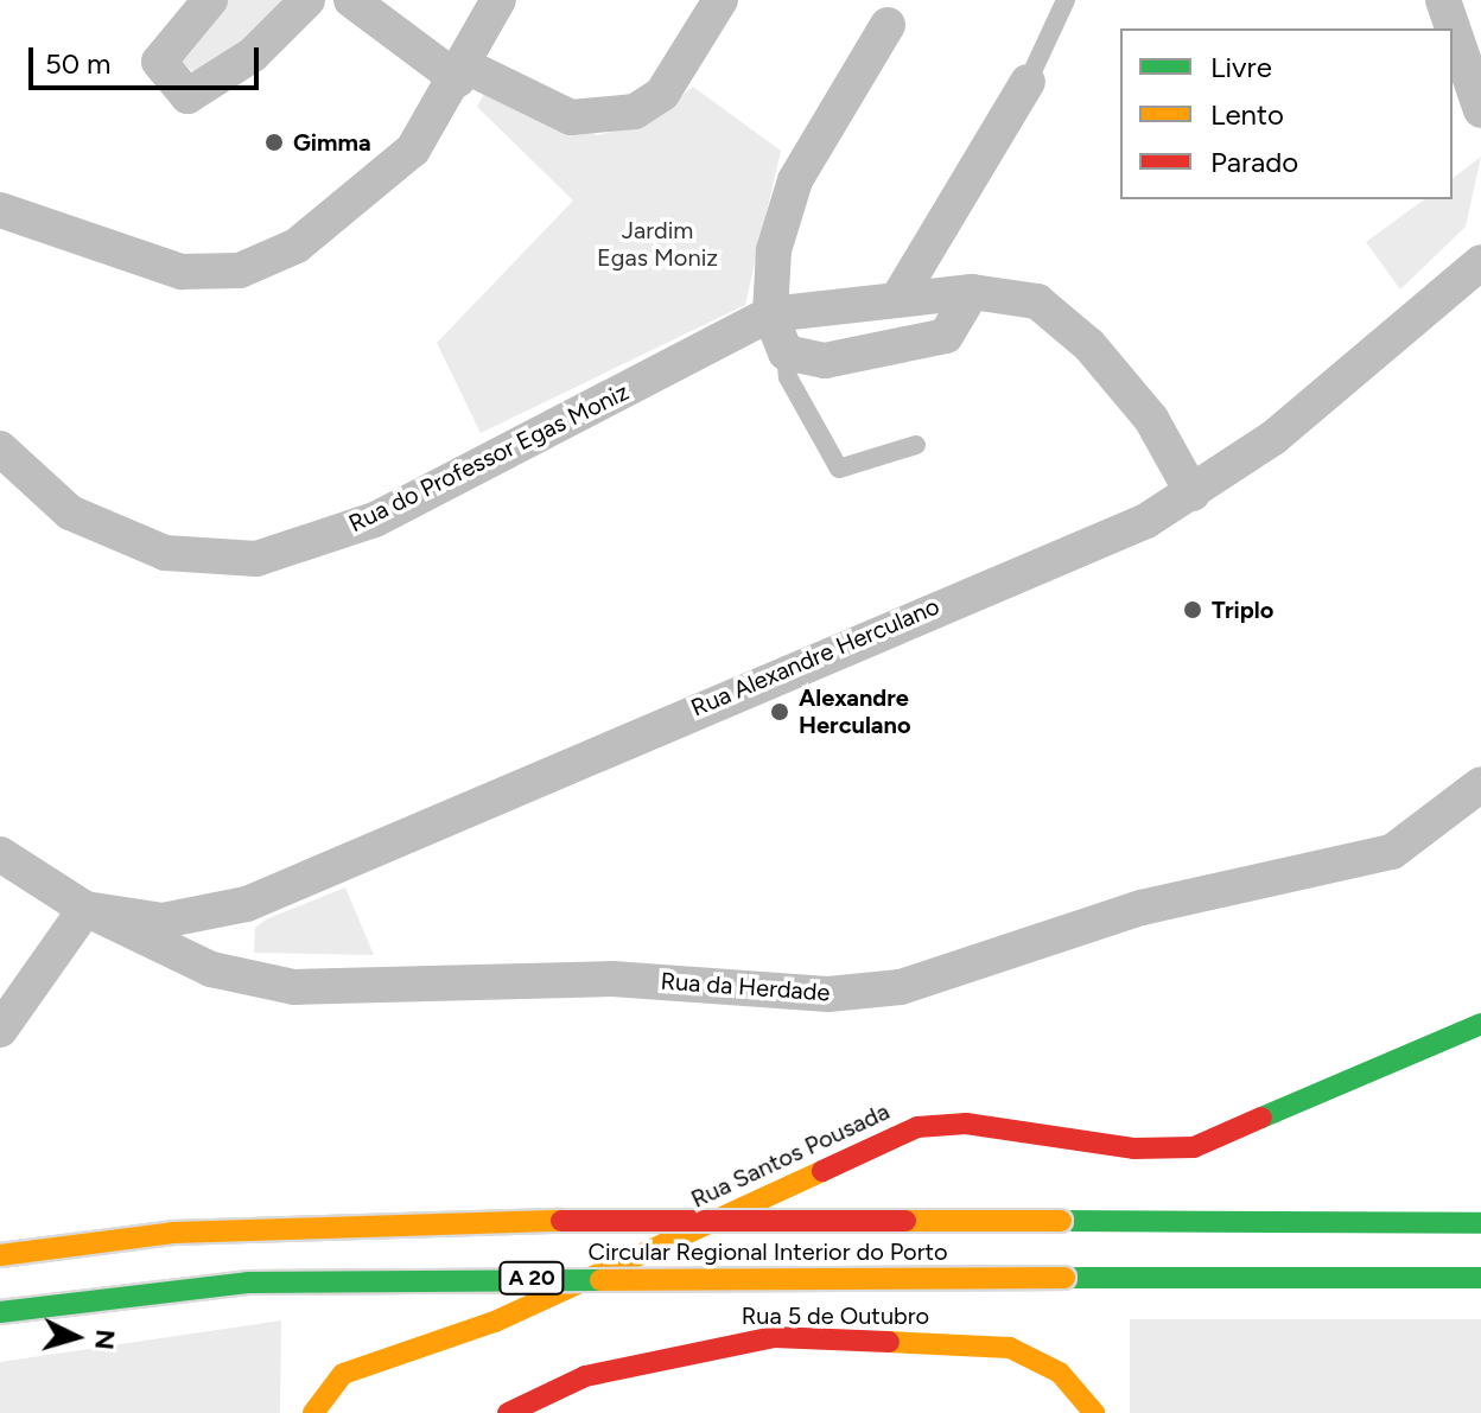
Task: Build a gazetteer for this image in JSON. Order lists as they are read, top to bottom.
{
  "streets": {
    "main road": [
      "Rua Santos Pousada",
      "Circular Regional Interior do Porto",
      "A 20",
      "Rua 5 de Outubro"
    ],
    "street": ["Rua do Professor Egas Moniz", "Rua Alexandre Herculano", "Rua da Herdade"]
  },
  "crossings": [
    ["Rua do Professor Egas Moniz", "Rua Alexandre Herculano"],
    ["Rua Alexandre Herculano", "Rua da Herdade"]
  ],
  "parks": ["Jardim Egas Moniz"],
  "places": ["Gimma", "Triplo", "Alexandre Herculano"],
  "legend": ["Livre", "Lento", "Parado"],
  "scale_bar": "50 m",
  "north": "right"
}
